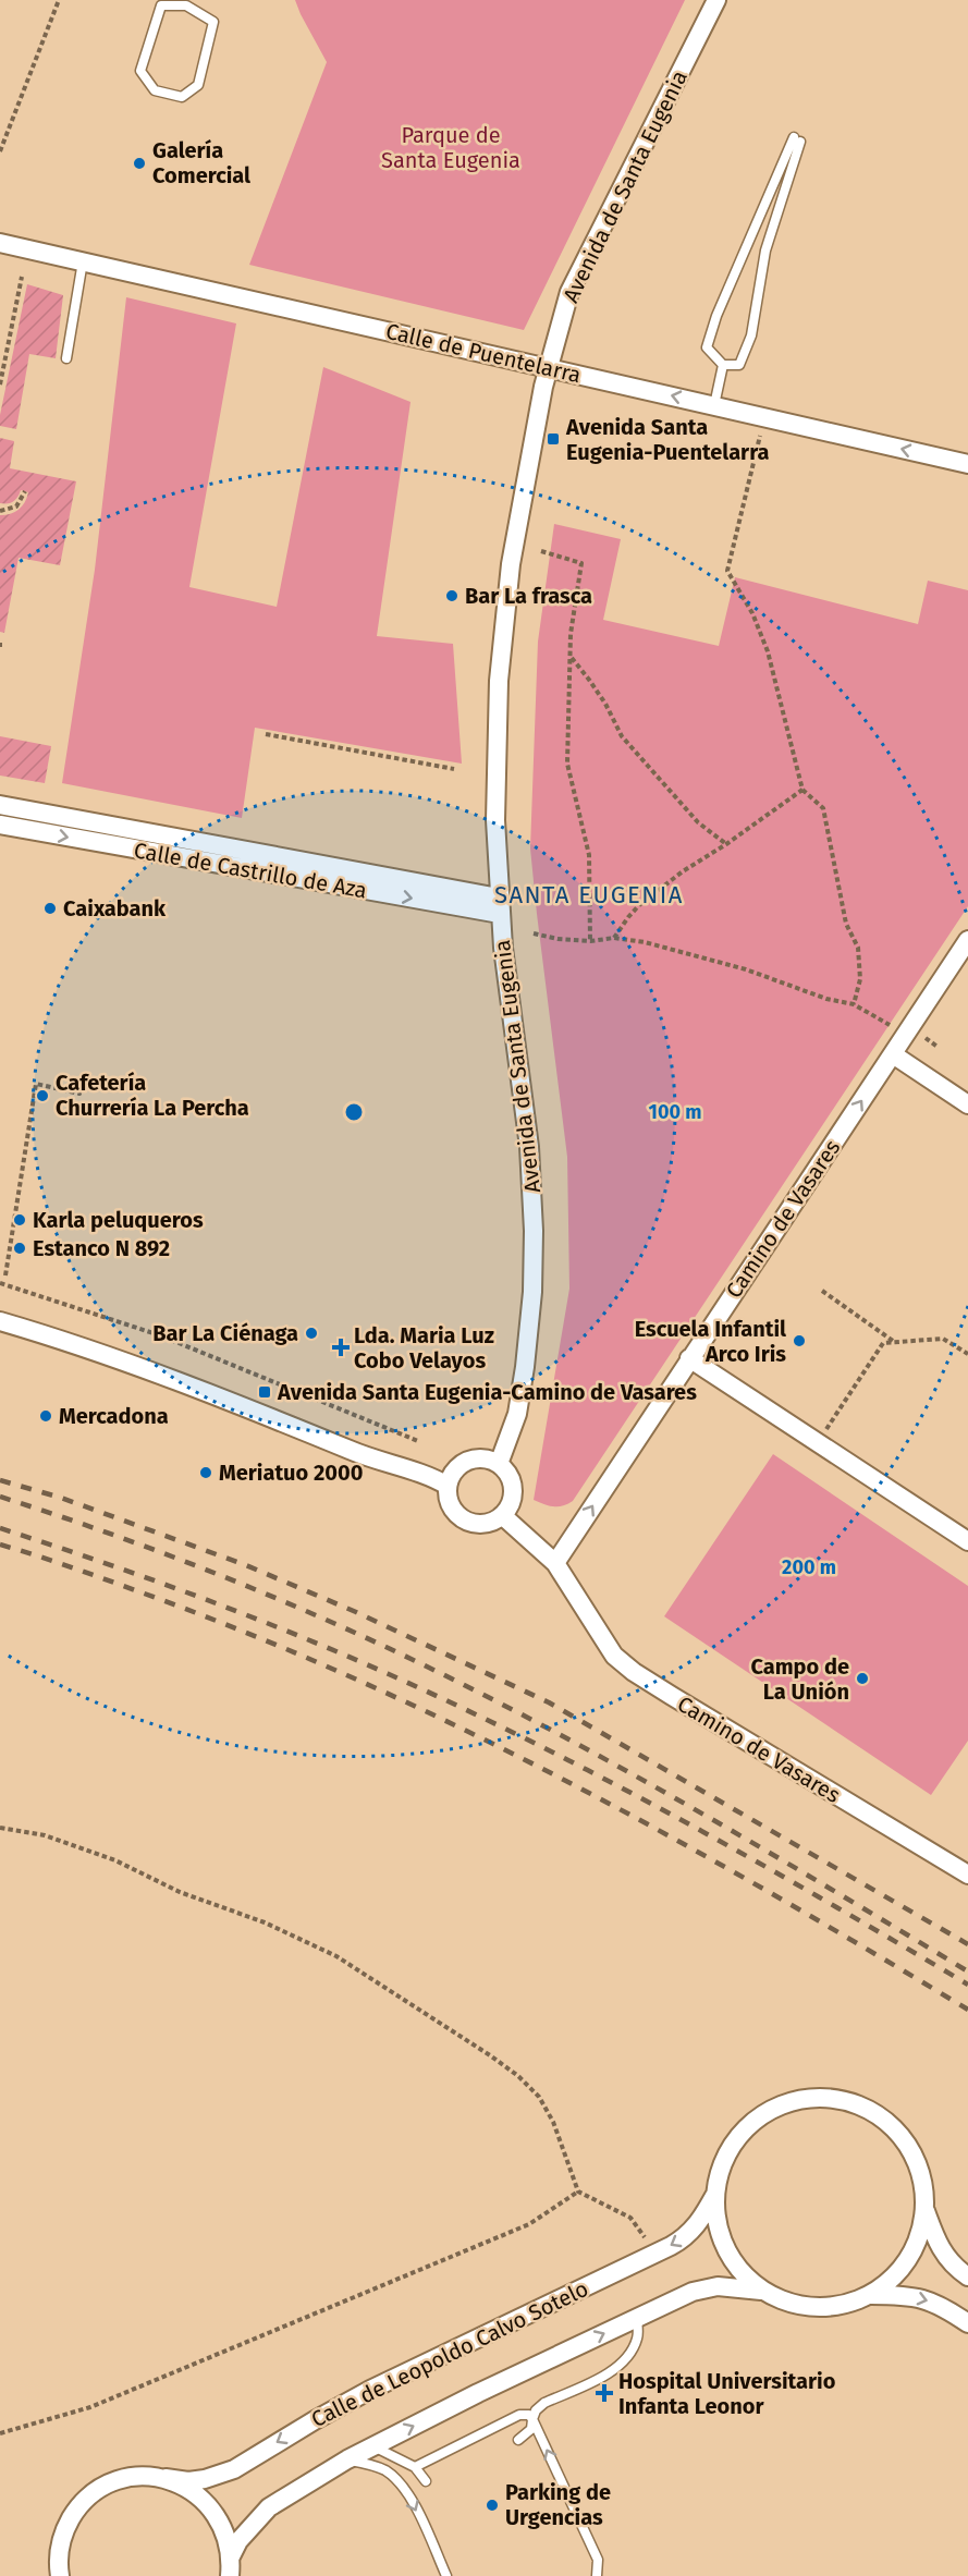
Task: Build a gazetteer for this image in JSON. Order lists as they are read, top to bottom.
{
  "streets": {
    "street": [
      "Avenida de Santa Eugenia",
      "Calle de Puentelarra",
      "Calle de Castrillo de Aza",
      "Camino de Vasares",
      "Calle de Leopoldo Calvo Sotelo"
    ]
  },
  "crossings": [
    ["Avenida de Santa Eugenia", "Calle de Puentelarra"],
    ["Avenida de Santa Eugenia", "Calle de Castrillo de Aza"],
    ["Avenida de Santa Eugenia", "Camino de Vasares"]
  ],
  "one_way": ["Calle de Puentelarra", "Camino de Vasares"],
  "districts": ["SANTA EUGENIA"],
  "parks": ["Parque de Santa Eugenia"],
  "places": {
    "other": [
      "Galería Comercial",
      "Bar La frasca",
      "Caixabank",
      "Cafetería Churrería La Percha",
      "Karla peluqueros",
      "Estanco N 892",
      "Bar La Ciénaga",
      "Escuela Infantil Arco Iris",
      "Mercadona",
      "Meriatuo 2000",
      "Campo de La Unión",
      "Parking de Urgencias"
    ],
    "transit": ["Avenida Santa Eugenia-Puentelarra", "Avenida Santa Eugenia-Camino de Vasares"],
    "health": ["Lda. Maria Luz Cobo Velayos", "Hospital Universitario Infanta Leonor"]
  },
  "rings": ["100 m", "200 m"]
}
